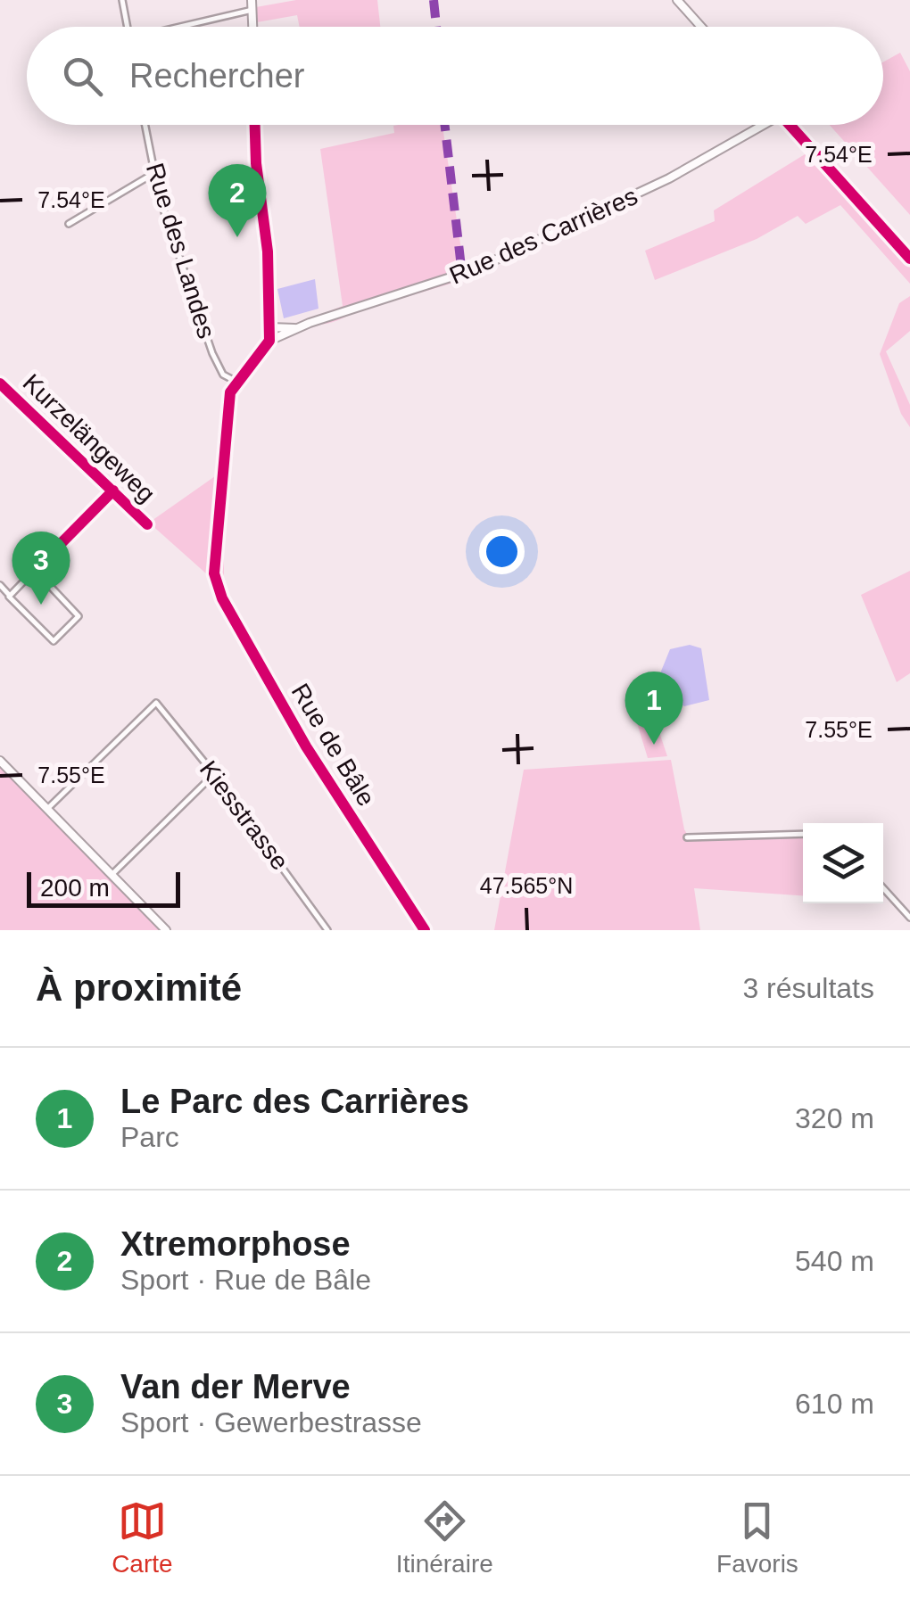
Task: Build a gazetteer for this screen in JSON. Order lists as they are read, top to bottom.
{
  "streets": {
    "street": [
      "Rue des Carrières",
      "Rue des Landes",
      "Rue de Bâle",
      "Kiesstrasse"
    ],
    "cycle path": ["Kurzelängeweg"]
  },
  "crossings": [
    ["Rue des Carrières", "Rue de Bâle"],
    ["Rue des Landes", "Rue de Bâle"]
  ],
  "scale_bar": "200 m",
  "page": {
    "search": "Rechercher",
    "pins": ["2", "3", "1"],
    "scale": "200 m",
    "heading": ["À proximité", "3 résultats"],
    "list": [
      {
        "mark": "1",
        "name": "Le Parc des Carrières",
        "note": "Parc",
        "value": "320 m"
      },
      {
        "mark": "2",
        "name": "Xtremorphose",
        "note": "Sport · Rue de Bâle",
        "value": "540 m"
      },
      {
        "mark": "3",
        "name": "Van der Merve",
        "note": "Sport · Gewerbestrasse",
        "value": "610 m"
      }
    ],
    "nav": ["Carte", "Itinéraire", "Favoris"]
  },
  "coordinates": ["7.54°E", "7.55°E", "47.565°N"]
}
